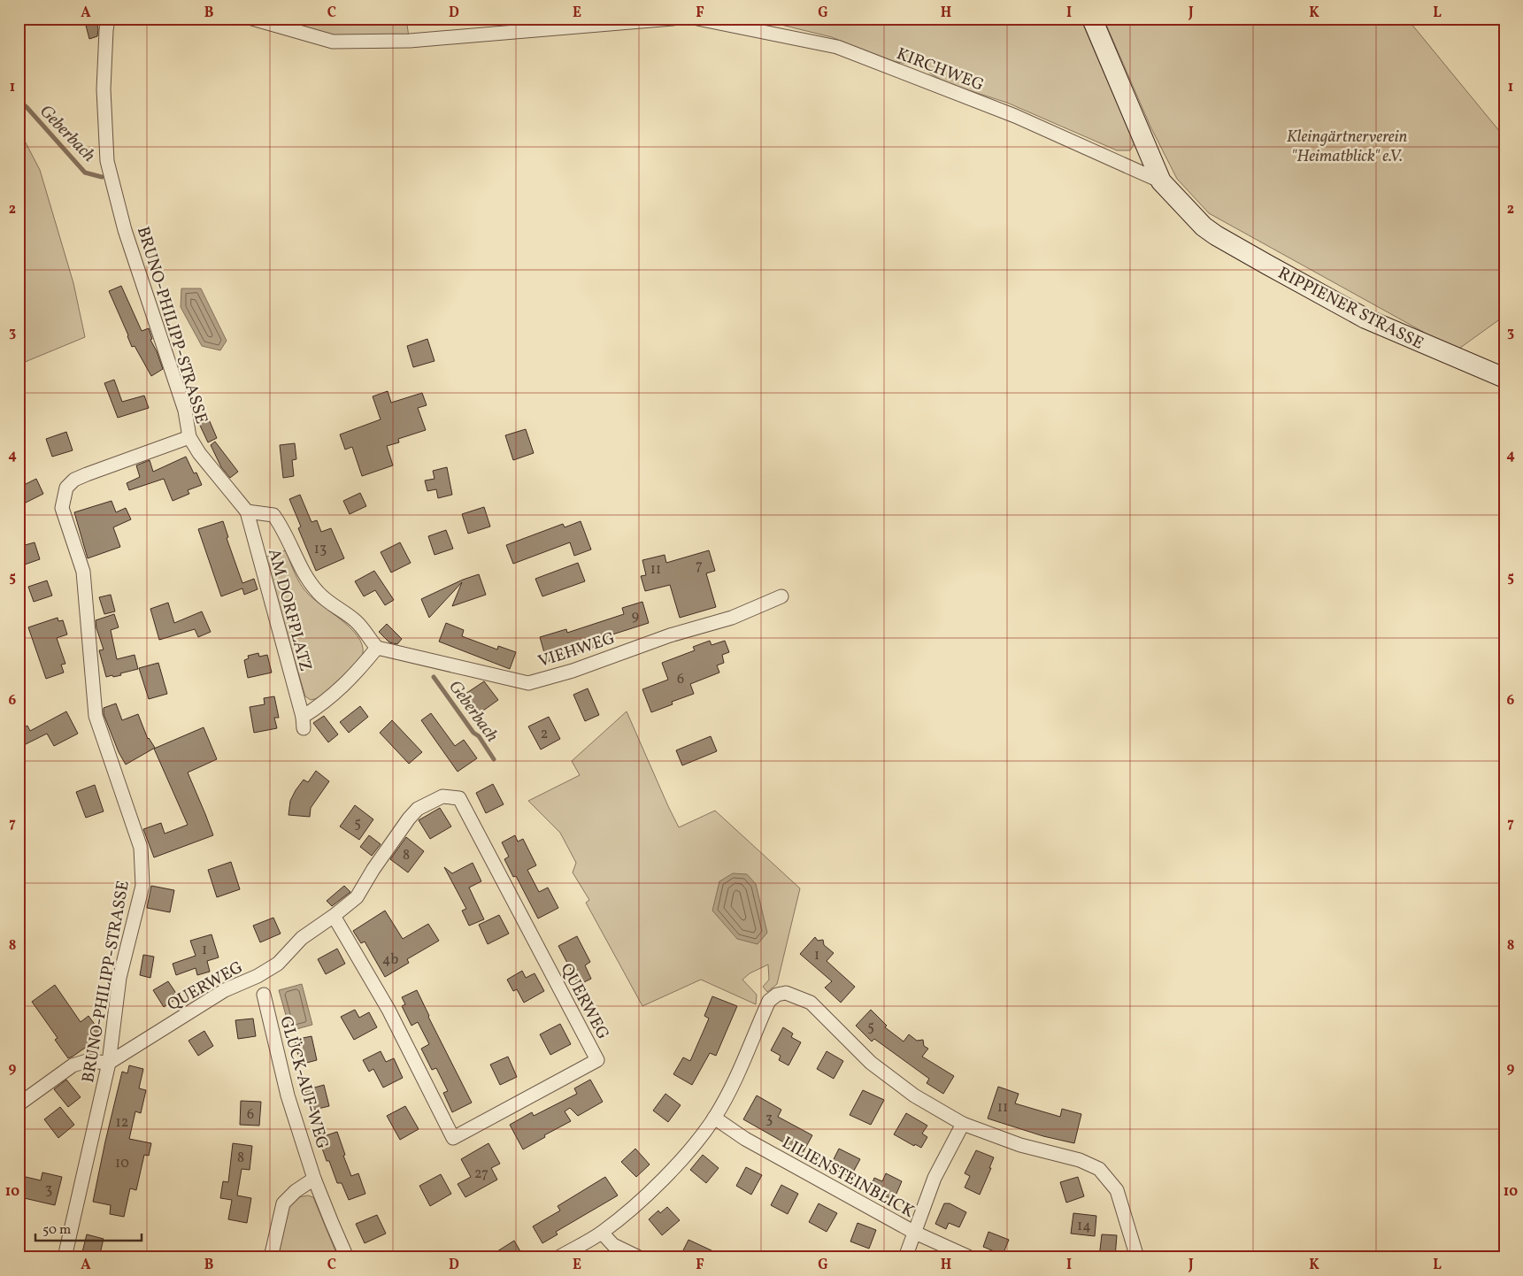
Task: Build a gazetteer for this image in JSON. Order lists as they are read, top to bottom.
{
  "streets": {
    "street": [
      "KIRCHWEG",
      "RIPPIENER STRASSE",
      "BRUNO-PHILIPP-STRASSE",
      "AM DORFPLATZ",
      "VIEHWEG",
      "QUERWEG",
      "GLÜCK-AUF-WEG",
      "LILIENSTEINBLICK"
    ]
  },
  "crossings": [
    ["KIRCHWEG", "RIPPIENER STRASSE"],
    ["BRUNO-PHILIPP-STRASSE", "AM DORFPLATZ"],
    ["BRUNO-PHILIPP-STRASSE", "QUERWEG"],
    ["AM DORFPLATZ", "VIEHWEG"]
  ],
  "water": ["Geberbach"],
  "parks": ["Kleingärtnerverein \"Heimatblick\" e.V."],
  "house_numbers": [
    "13",
    "7",
    "11",
    "9",
    "6",
    "2",
    "5",
    "8",
    "1",
    "1",
    "4b",
    "5",
    "11",
    "6",
    "3",
    "12",
    "8",
    "10",
    "27",
    "3",
    "14"
  ],
  "scale_bar": "50 m",
  "grid": {
    "columns": [
      "A",
      "B",
      "C",
      "D",
      "E",
      "F",
      "G",
      "H",
      "I",
      "J",
      "K",
      "L"
    ],
    "rows": [
      "1",
      "2",
      "3",
      "4",
      "5",
      "6",
      "7",
      "8",
      "9",
      "10"
    ]
  }
}
